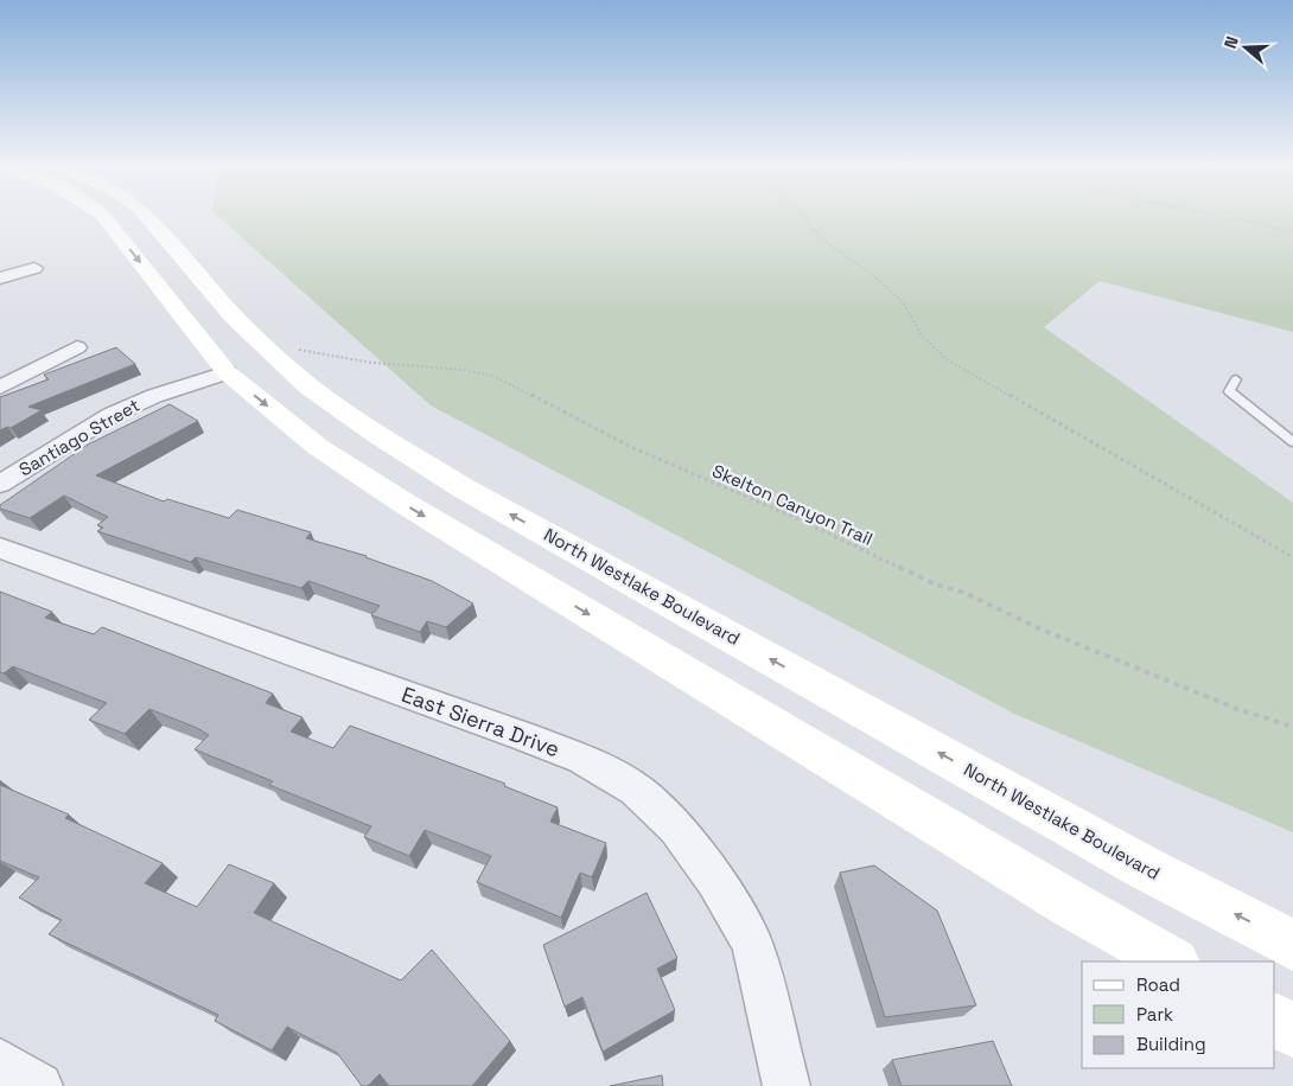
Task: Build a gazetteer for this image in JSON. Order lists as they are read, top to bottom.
{
  "streets": {
    "main road": ["North Westlake Boulevard"],
    "street": ["Santiago Street", "East Sierra Drive"],
    "path": ["Skelton Canyon Trail"]
  },
  "crossings": [
    ["Skelton Canyon Trail", "North Westlake Boulevard"]
  ],
  "legend": ["Road", "Park", "Building"],
  "north": "left"
}
